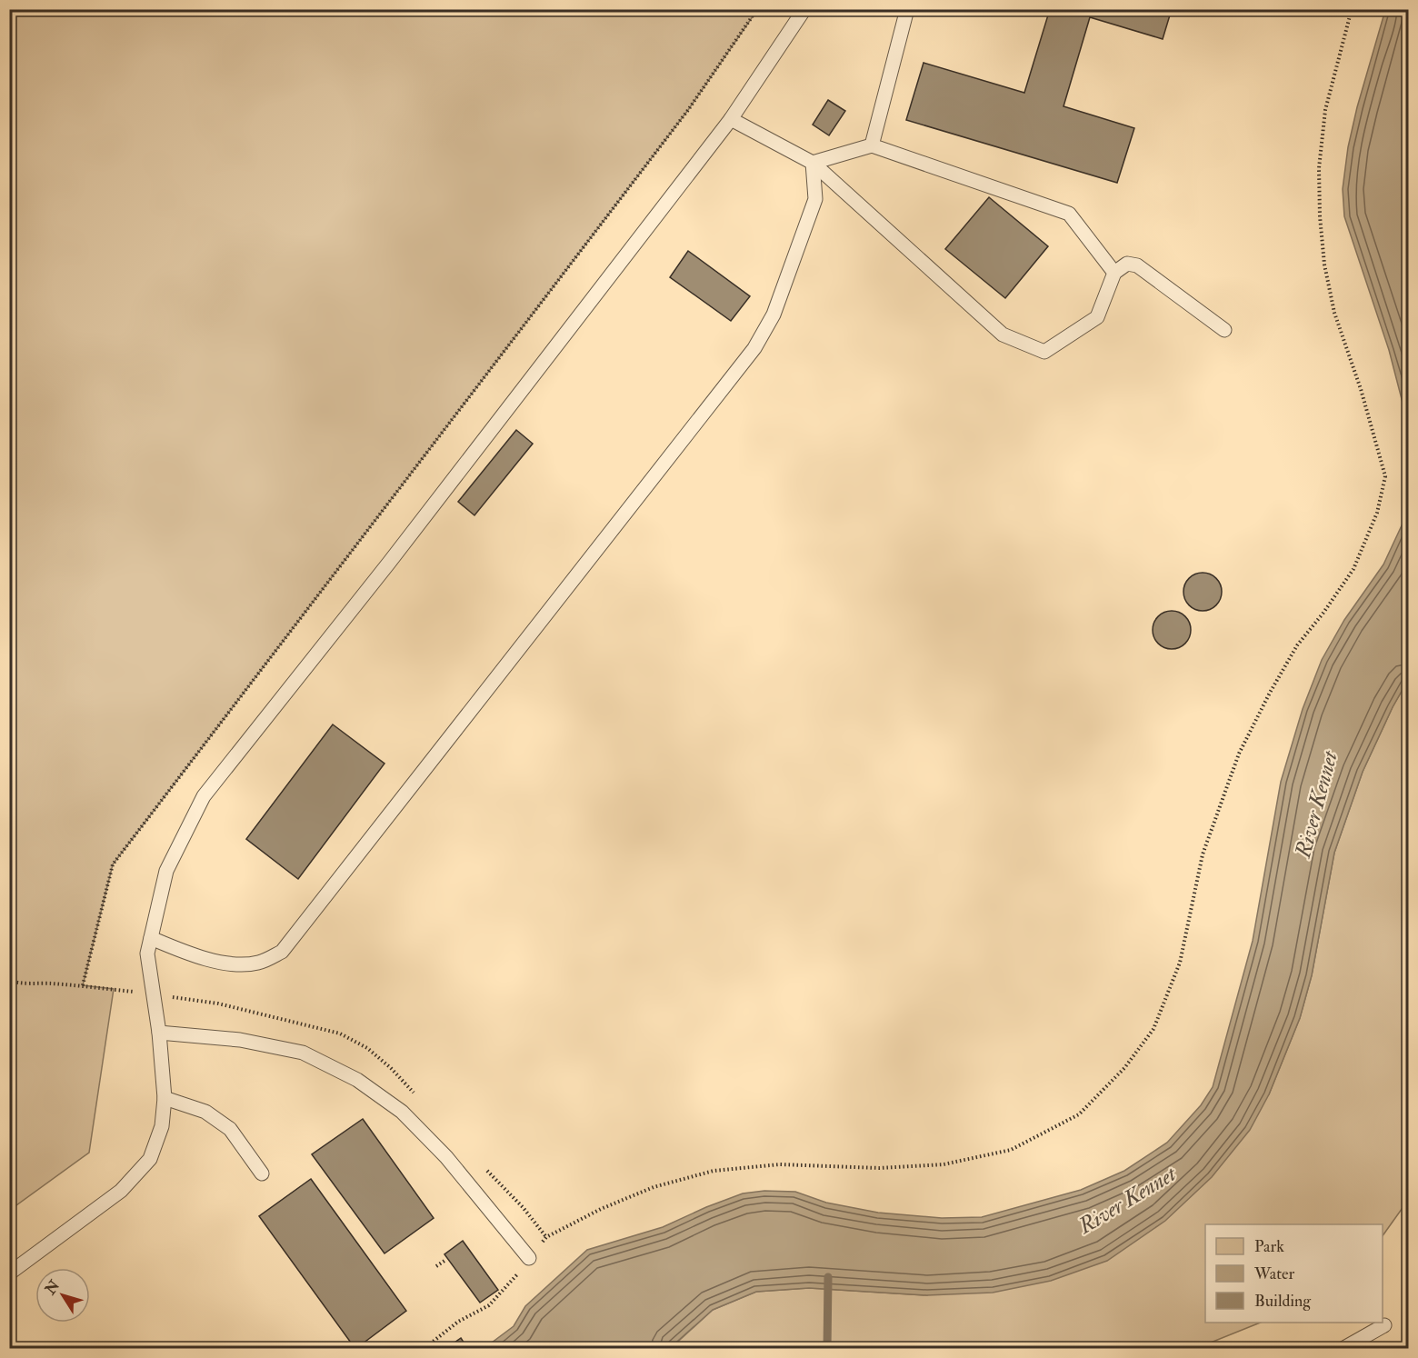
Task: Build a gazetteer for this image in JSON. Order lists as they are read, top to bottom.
{
  "water": ["River Kennet"],
  "legend": ["Park", "Water", "Building"],
  "north": "top left"
}
